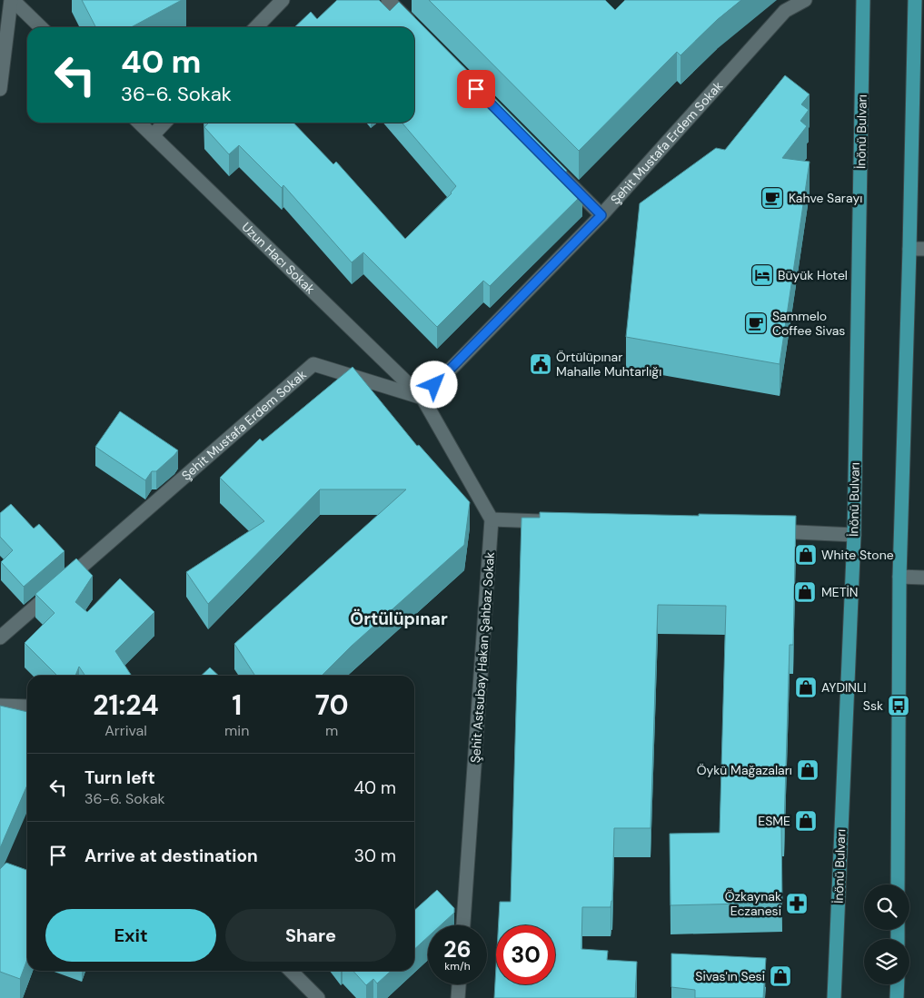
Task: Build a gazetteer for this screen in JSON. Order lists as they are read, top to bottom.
{
  "streets": {
    "main road": ["İnönü Bulvarı"],
    "street": ["Şehit Mustafa Erdem Sokak", "Uzun Hacı Sokak", "Şehit Astsubay Hakan Şahbaz Sokak"]
  },
  "crossings": [
    ["Şehit Mustafa Erdem Sokak", "Uzun Hacı Sokak"]
  ],
  "districts": ["Örtülüpınar"],
  "places": {
    "cafe": ["Kahve Sarayı", "Sammelo Coffee Sivas"],
    "hotel": ["Büyük Hotel"],
    "public building": ["Örtülüpınar Mahalle Muhtarlığı"],
    "shop": [
      "White Stone",
      "METİN",
      "AYDINLI",
      "Öykü Mağazaları",
      "ESME",
      "Sivas'ın Sesi"
    ],
    "bus stop": ["Ssk"],
    "pharmacy": ["Özkaynak Eczanesi"]
  },
  "page": {
    "turn": ["40 m", "36-6. Sokak"],
    "eta": [
      "21:24",
      "Arrival",
      "1",
      "min",
      "70",
      "m"
    ],
    "list": [
      {
        "name": "Turn left",
        "note": "36-6. Sokak",
        "value": "40 m"
      },
      {
        "name": "Arrive at destination",
        "value": "30 m"
      }
    ],
    "buttons": ["Exit", "Share"],
    "speed": "26 km/h",
    "limit": "30"
  }
}
